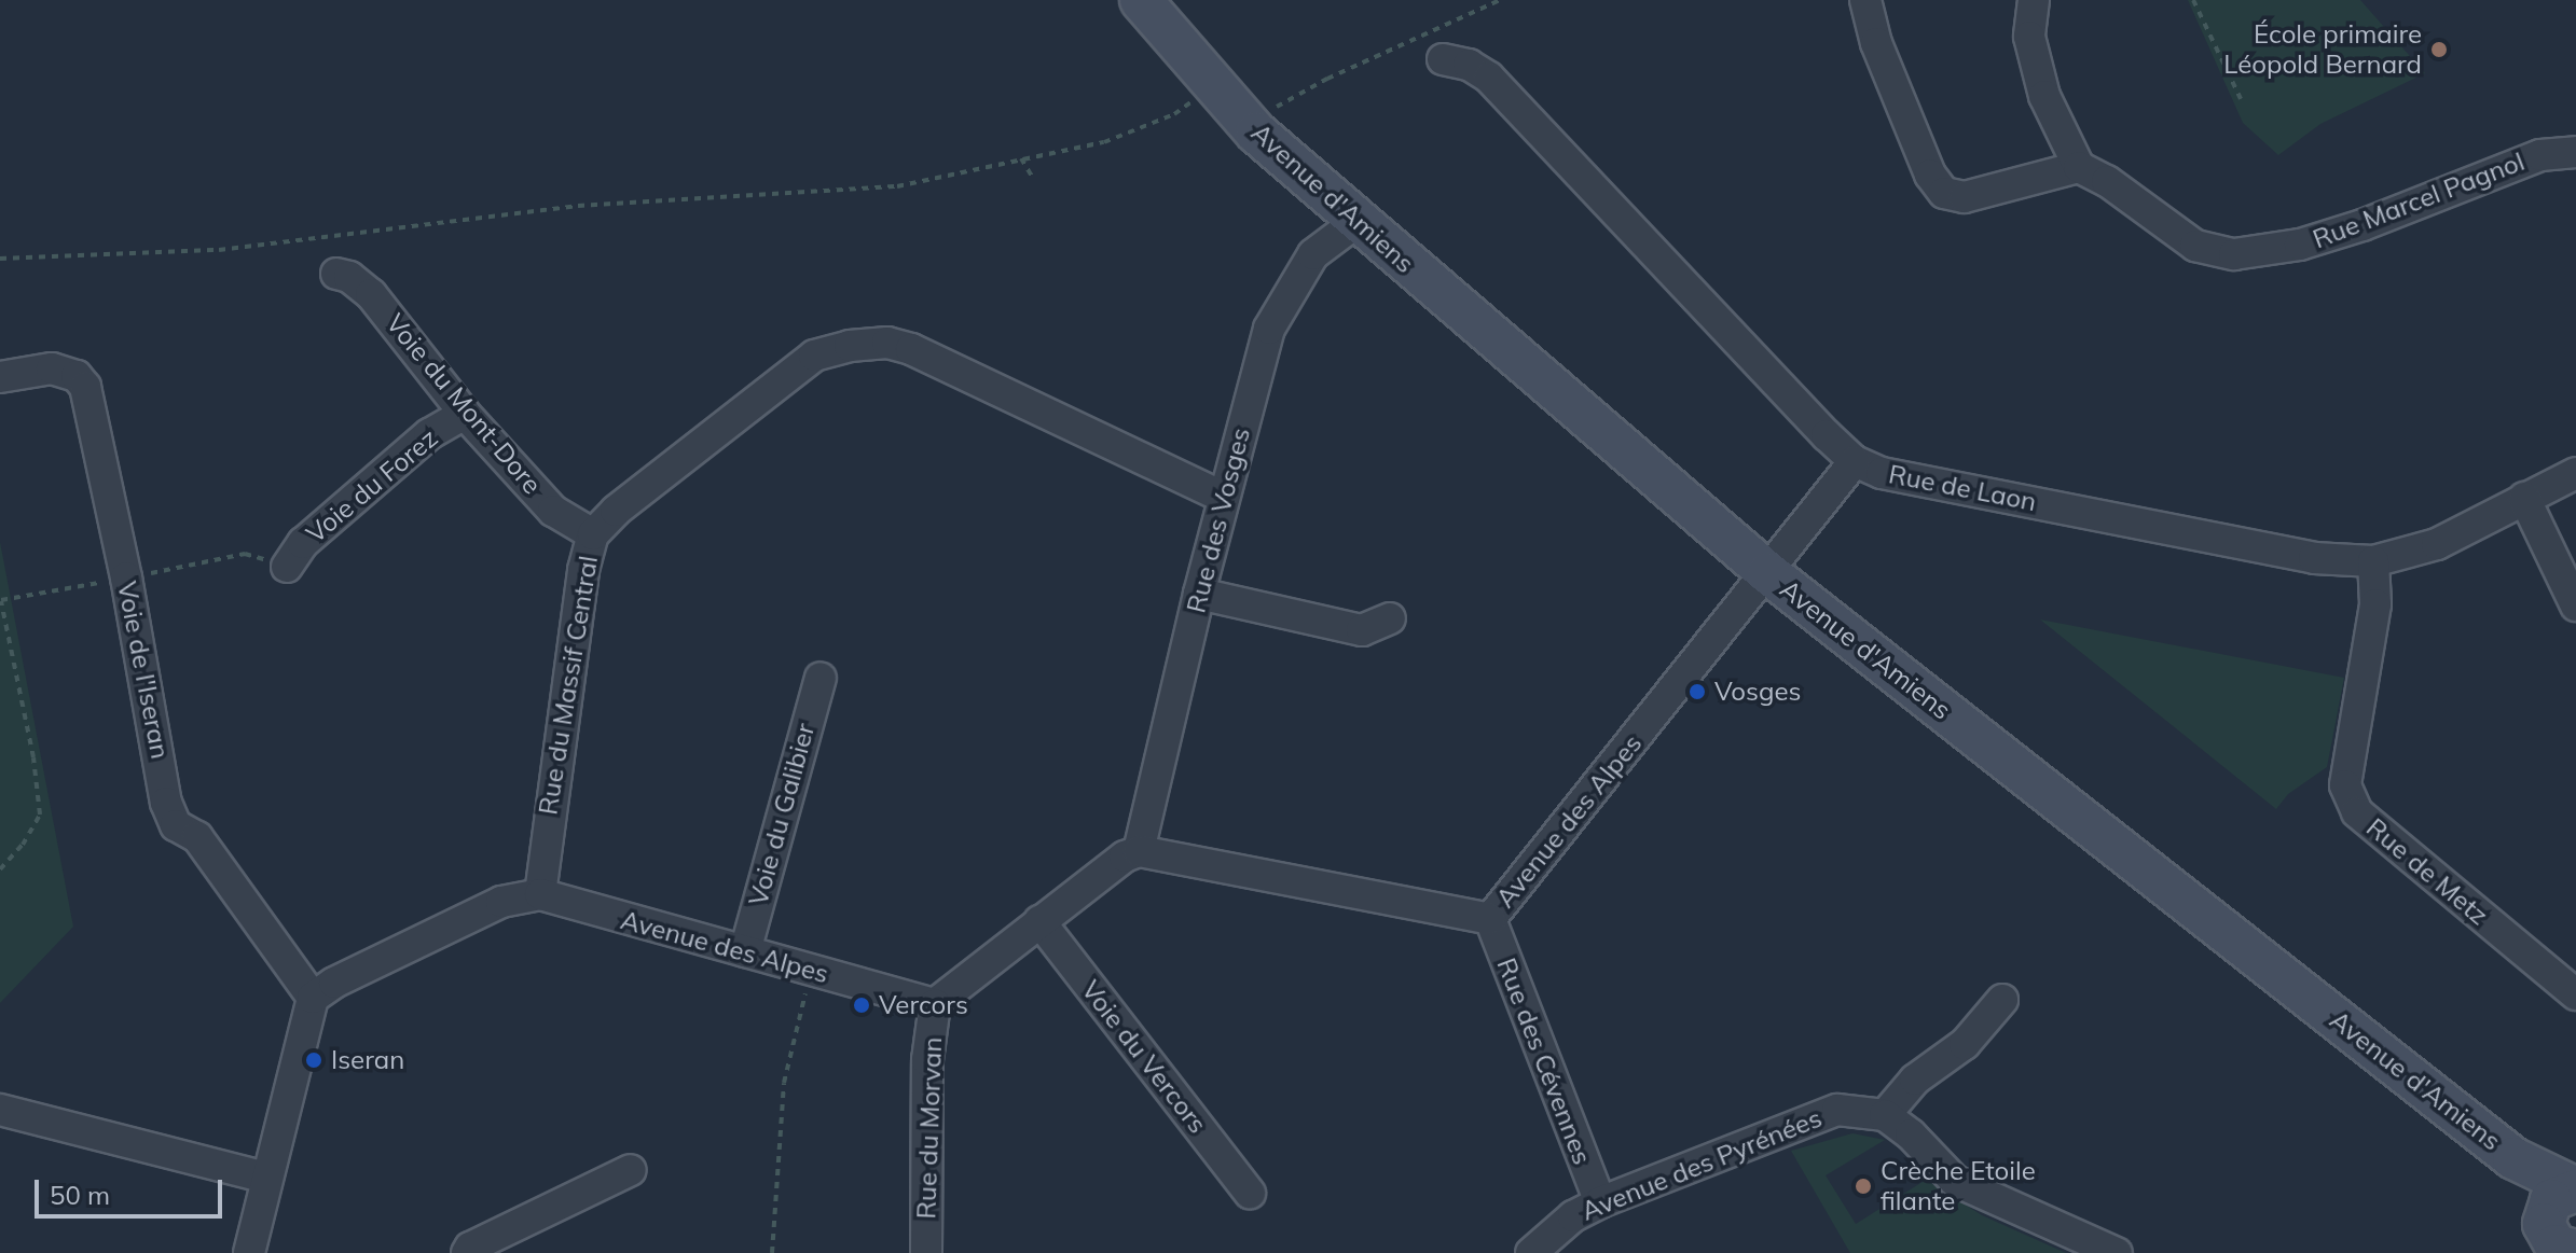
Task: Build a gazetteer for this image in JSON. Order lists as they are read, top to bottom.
{
  "streets": {
    "main road": ["Avenue d'Amiens"],
    "street": [
      "Rue Marcel Pagnol",
      "Voie du Mont-Dore",
      "Voie du Forez",
      "Rue de Laon",
      "Rue des Vosges",
      "Voie de l'Iseran",
      "Rue du Massif Central",
      "Voie du Galibier",
      "Avenue des Alpes",
      "Rue de Metz",
      "Voie du Vercors",
      "Rue des Cévennes",
      "Rue du Morvan",
      "Avenue des Pyrénées"
    ]
  },
  "crossings": [
    ["Avenue d'Amiens", "Rue des Vosges"],
    ["Avenue d'Amiens", "Avenue des Alpes"],
    ["Voie du Mont-Dore", "Voie du Forez"],
    ["Voie du Mont-Dore", "Rue du Massif Central"],
    ["Rue de Laon", "Avenue des Alpes"],
    ["Rue de Laon", "Rue de Metz"],
    ["Rue des Vosges", "Rue du Massif Central"],
    ["Rue des Vosges", "Avenue des Alpes"],
    ["Voie de l'Iseran", "Avenue des Alpes"],
    ["Rue du Massif Central", "Avenue des Alpes"],
    ["Voie du Galibier", "Avenue des Alpes"],
    ["Avenue des Alpes", "Rue des Cévennes"],
    ["Avenue des Alpes", "Rue du Morvan"],
    ["Rue des Cévennes", "Avenue des Pyrénées"]
  ],
  "places": [
    "École primaire Léopold Bernard",
    "Vosges",
    "Vercors",
    "Iseran",
    "Crèche Etoile filante"
  ],
  "scale_bar": "50 m"
}
